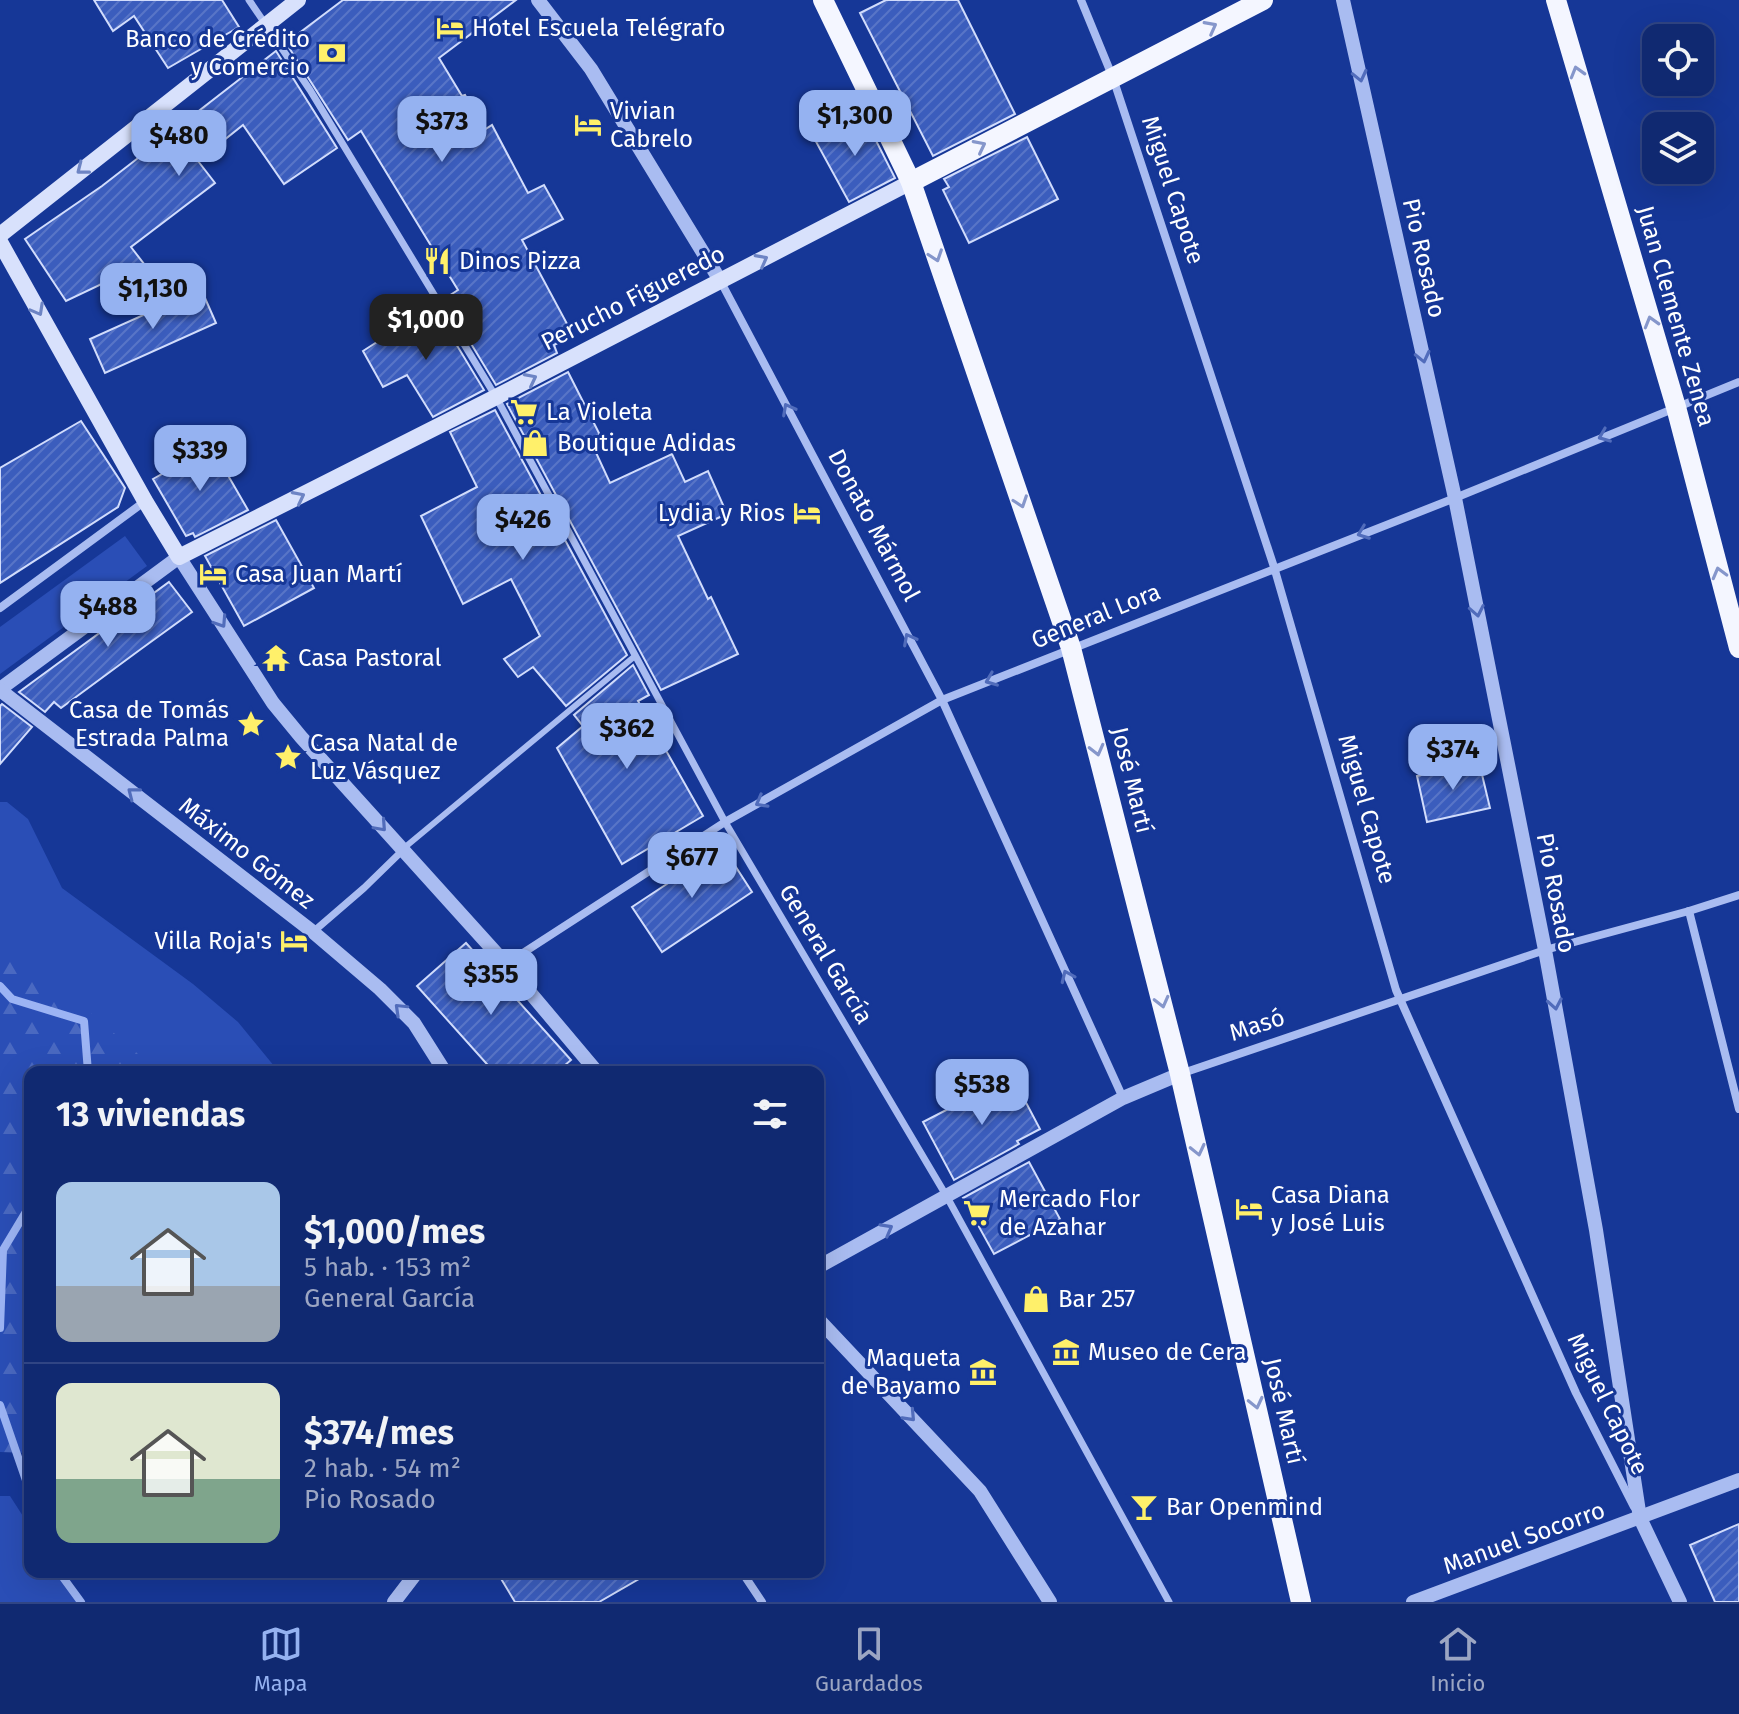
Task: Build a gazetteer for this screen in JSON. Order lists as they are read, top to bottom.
{
  "streets": {
    "main road": ["Perucho Figueredo", "Juan Clemente Zenea", "José Martí"],
    "street": [
      "Miguel Capote",
      "Pio Rosado",
      "Donato Mármol",
      "General Lora",
      "Máximo Gómez",
      "General García",
      "Masó",
      "Manuel Socorro"
    ]
  },
  "crossings": [
    ["Miguel Capote", "Pio Rosado"],
    ["Miguel Capote", "Perucho Figueredo"],
    ["Miguel Capote", "General Lora"],
    ["Miguel Capote", "Masó"],
    ["Miguel Capote", "Manuel Socorro"],
    ["Pio Rosado", "General Lora"],
    ["Pio Rosado", "Masó"],
    ["Pio Rosado", "Manuel Socorro"],
    ["Perucho Figueredo", "Donato Mármol"],
    ["Perucho Figueredo", "José Martí"],
    ["Perucho Figueredo", "Máximo Gómez"],
    ["Perucho Figueredo", "General García"],
    ["Juan Clemente Zenea", "General Lora"],
    ["Donato Mármol", "General Lora"],
    ["Donato Mármol", "Masó"],
    ["General Lora", "José Martí"],
    ["General Lora", "General García"],
    ["José Martí", "Masó"],
    ["General García", "Masó"]
  ],
  "one_way": [
    "Pio Rosado",
    "Perucho Figueredo",
    "Juan Clemente Zenea",
    "Donato Mármol",
    "General Lora",
    "José Martí"
  ],
  "places": {
    "hotel": [
      "Hotel Escuela Telégrafo",
      "Vivian Cabrelo",
      "Lydia y Rios",
      "Casa Juan Martí",
      "Villa Roja's",
      "Casa Diana y José Luis"
    ],
    "bank": ["Banco de Crédito y Comercio"],
    "restaurant": ["Dinos Pizza"],
    "supermarket": ["La Violeta", "Mercado Flor de Azahar"],
    "shop": ["Boutique Adidas", "Bar 257"],
    "temple": ["Casa Pastoral"],
    "place": ["Casa de Tomás Estrada Palma", "Casa Natal de Luz Vásquez"],
    "museum": ["Museo de Cera", "Maqueta de Bayamo"],
    "bar": ["Bar Openmind"]
  },
  "page": {
    "price": [
      "$1,300",
      "$373",
      "$480",
      "$1,130",
      "$1,000",
      "$339",
      "$426",
      "$488",
      "$362",
      "$374",
      "$677",
      "$355",
      "$538"
    ],
    "heading": "13 viviendas",
    "list": [
      {
        "name": "$1,000/mes",
        "note": "5 hab. · 153 m² · General García"
      },
      {
        "name": "$374/mes",
        "note": "2 hab. · 54 m² · Pio Rosado"
      }
    ],
    "tabs": ["Mapa", "Guardados", "Inicio"]
  }
}
